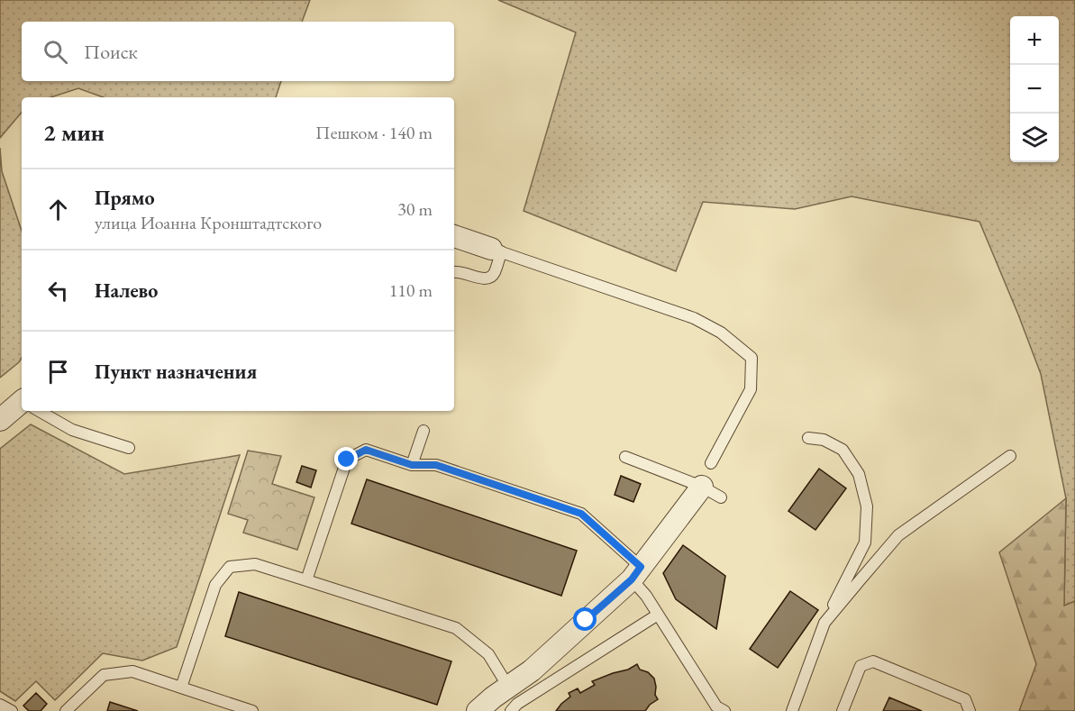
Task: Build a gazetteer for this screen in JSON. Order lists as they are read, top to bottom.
{
  "page": {
    "map_buttons": ["+", "−"],
    "search": "Поиск",
    "heading": ["2 мин", "Пешком · 140 m"],
    "list": [
      ["Прямо", "улица Иоанна Кронштадтского", "30 m"],
      ["Налево", "110 m"],
      "Пункт назначения"
    ]
  }
}
